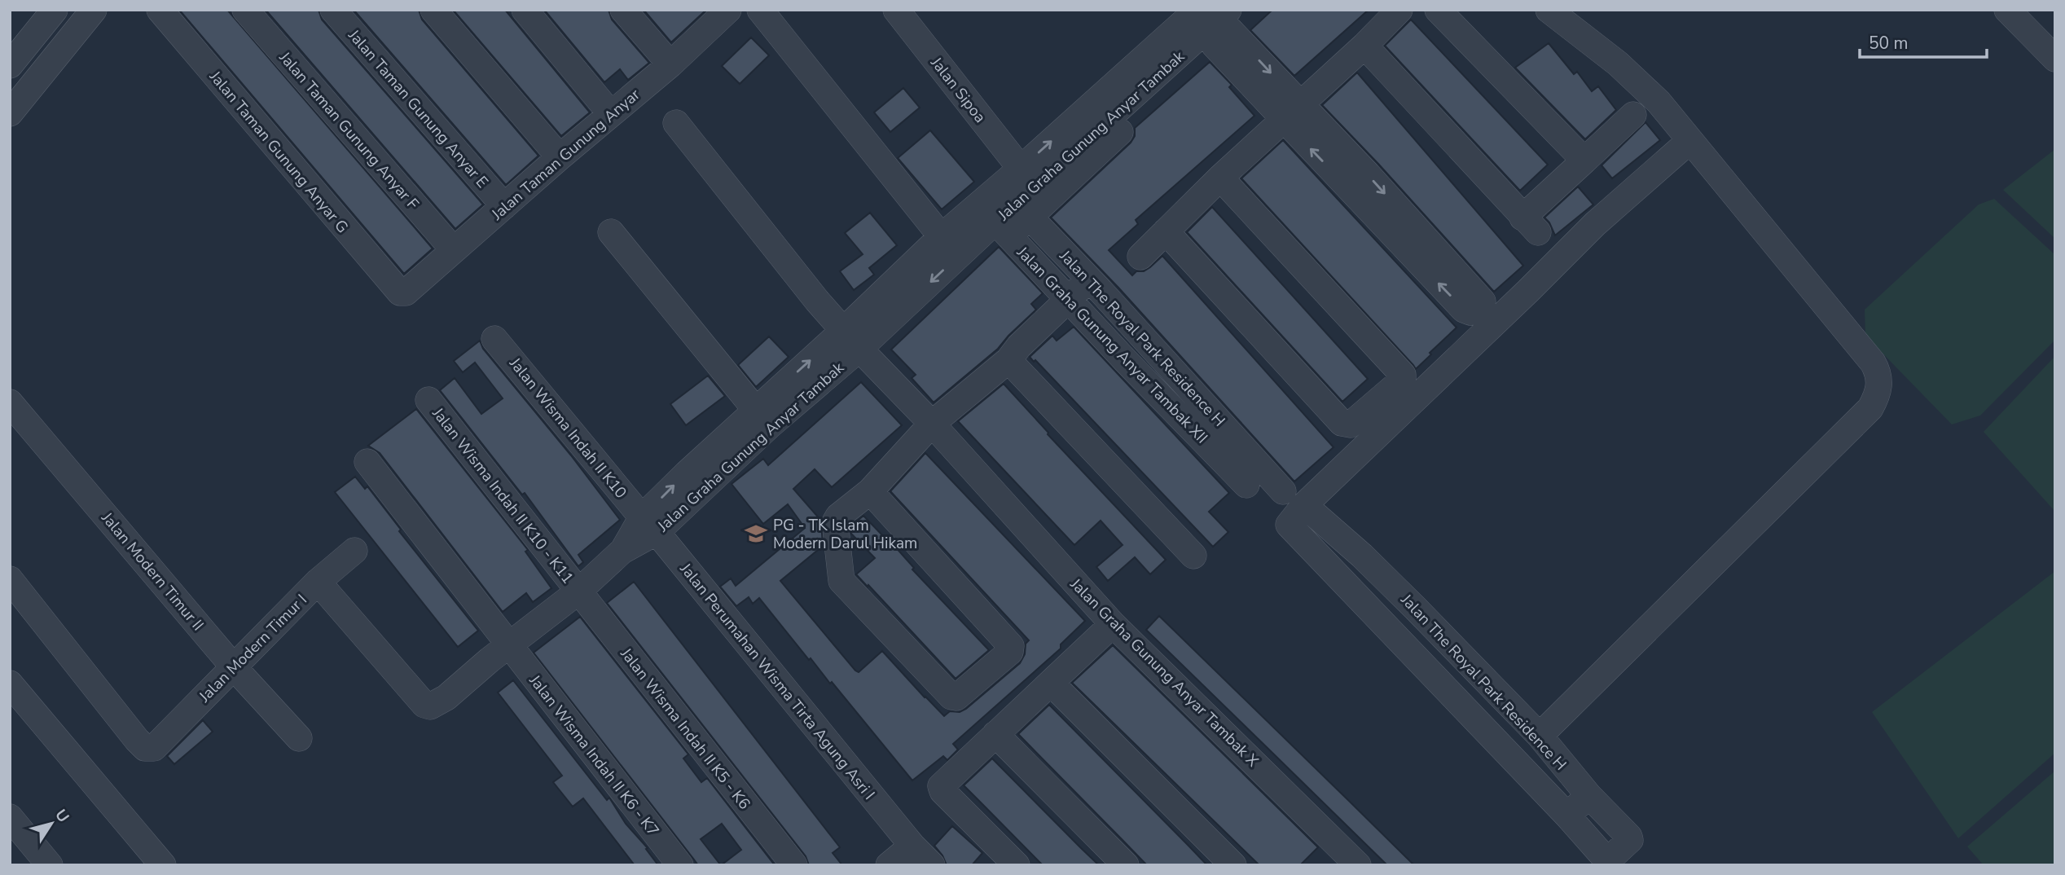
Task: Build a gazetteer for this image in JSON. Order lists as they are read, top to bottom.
{
  "streets": {
    "street": [
      "Jalan Sipoa",
      "Jalan Taman Gunung Anyar E",
      "Jalan Taman Gunung Anyar F",
      "Jalan Graha Gunung Anyar Tambak",
      "Jalan Taman Gunung Anyar G",
      "Jalan Taman Gunung Anyar",
      "Jalan The Royal Park Residence H",
      "Jalan Graha Gunung Anyar Tambak XII",
      "Jalan Wisma Indah II K10",
      "Jalan Wisma Indah II K10 - K11",
      "Jalan Modern Timur II",
      "Jalan Modern Timur I",
      "Jalan Graha Gunung Anyar Tambak X",
      "Jalan Perumahan Wisma Tirta Agung Asri I",
      "Jalan Wisma Indah II K5 - K6",
      "Jalan Wisma Indah II K6 - K7"
    ]
  },
  "crossings": [
    ["Jalan Sipoa", "Jalan Graha Gunung Anyar Tambak"],
    ["Jalan Taman Gunung Anyar E", "Jalan Taman Gunung Anyar"],
    ["Jalan Taman Gunung Anyar F", "Jalan Taman Gunung Anyar"],
    ["Jalan Graha Gunung Anyar Tambak", "Jalan The Royal Park Residence H"],
    ["Jalan Graha Gunung Anyar Tambak", "Jalan Graha Gunung Anyar Tambak XII"],
    ["Jalan Graha Gunung Anyar Tambak", "Jalan Wisma Indah II K10"],
    ["Jalan Graha Gunung Anyar Tambak", "Jalan Wisma Indah II K10 - K11"],
    ["Jalan Graha Gunung Anyar Tambak", "Jalan Modern Timur I"],
    ["Jalan Graha Gunung Anyar Tambak", "Jalan Graha Gunung Anyar Tambak X"],
    ["Jalan Graha Gunung Anyar Tambak", "Jalan Perumahan Wisma Tirta Agung Asri I"],
    ["Jalan Graha Gunung Anyar Tambak", "Jalan Wisma Indah II K5 - K6"],
    ["Jalan Graha Gunung Anyar Tambak", "Jalan Wisma Indah II K6 - K7"],
    ["Jalan Taman Gunung Anyar G", "Jalan Taman Gunung Anyar"],
    ["Jalan The Royal Park Residence H", "Jalan Graha Gunung Anyar Tambak XII"],
    ["Jalan Wisma Indah II K10", "Jalan Perumahan Wisma Tirta Agung Asri I"],
    ["Jalan Wisma Indah II K10 - K11", "Jalan Wisma Indah II K5 - K6"],
    ["Jalan Modern Timur II", "Jalan Modern Timur I"]
  ],
  "places": {
    "school or university": ["PG - TK Islam Modern Darul Hikam"]
  },
  "scale_bar": "50 m",
  "north": "top right"
}
